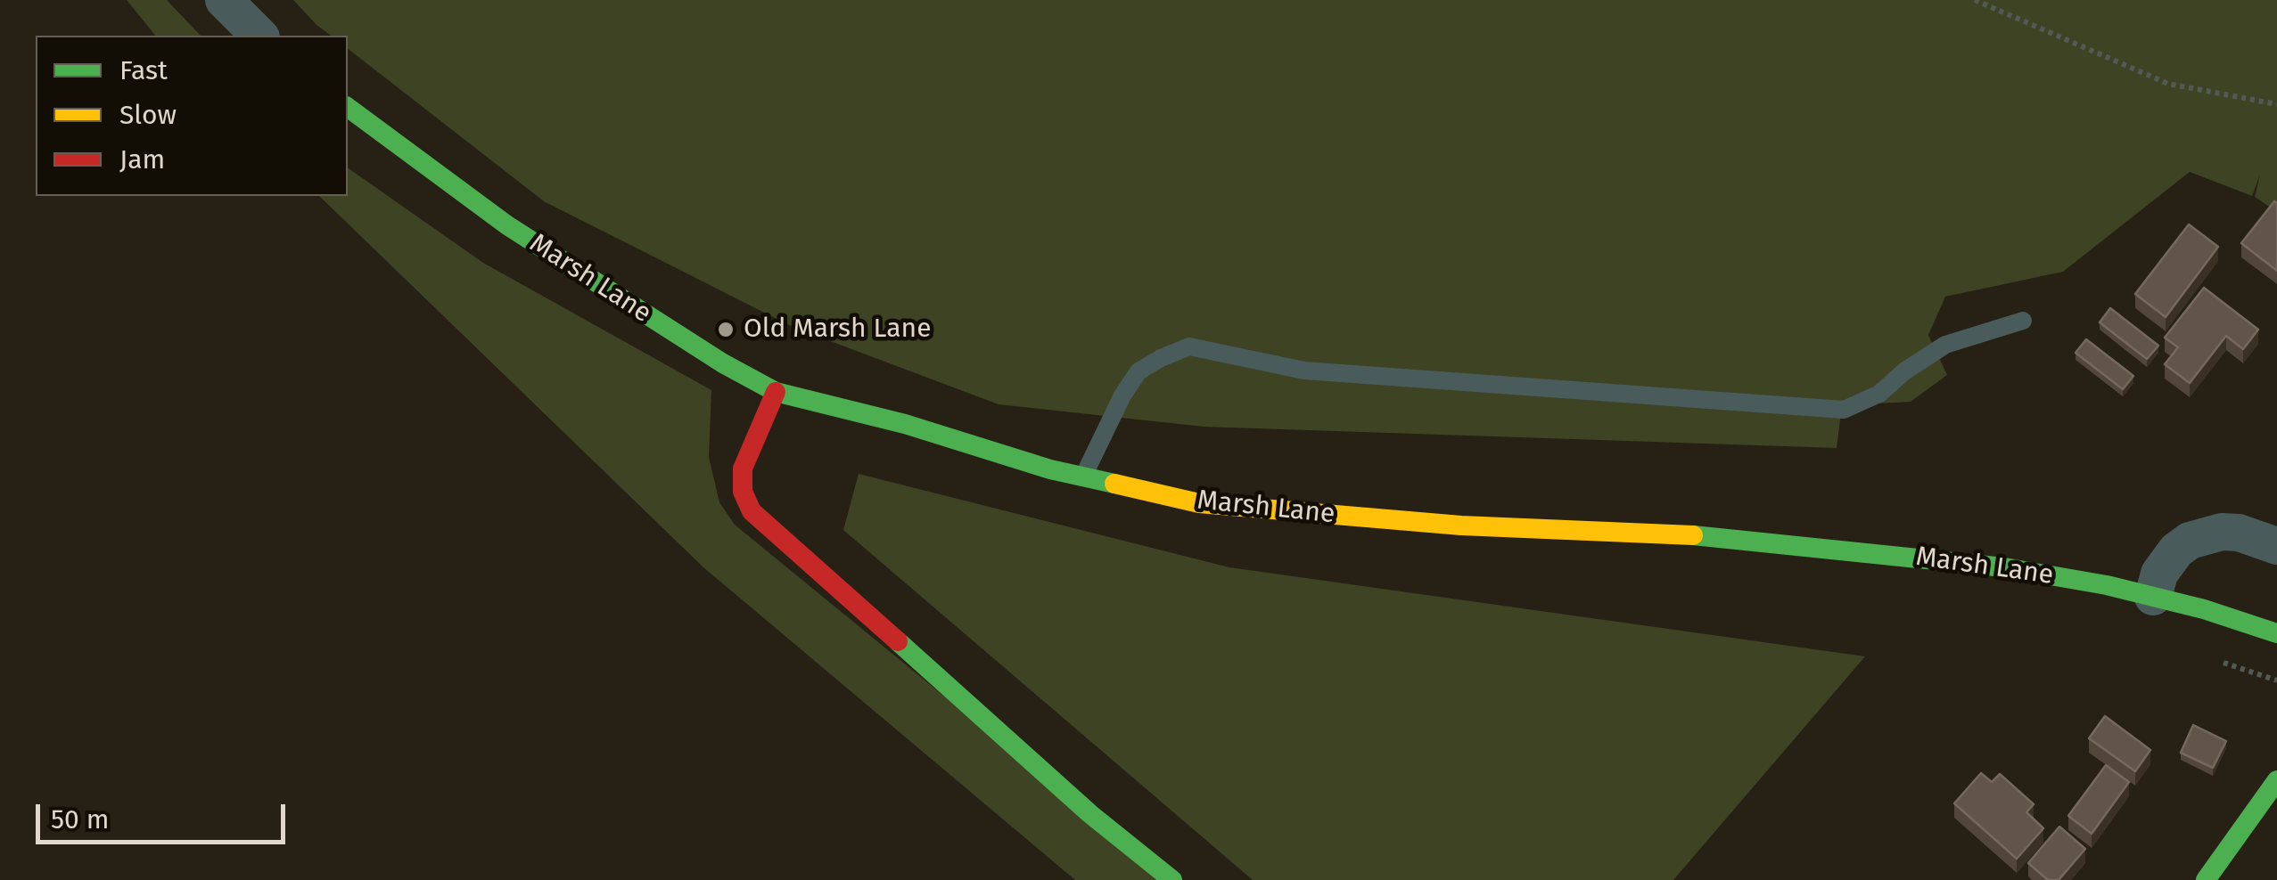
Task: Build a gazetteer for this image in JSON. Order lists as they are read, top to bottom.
{
  "streets": {
    "street": ["Marsh Lane"]
  },
  "places": ["Old Marsh Lane"],
  "legend": ["Fast", "Slow", "Jam"],
  "scale_bar": "50 m"
}
